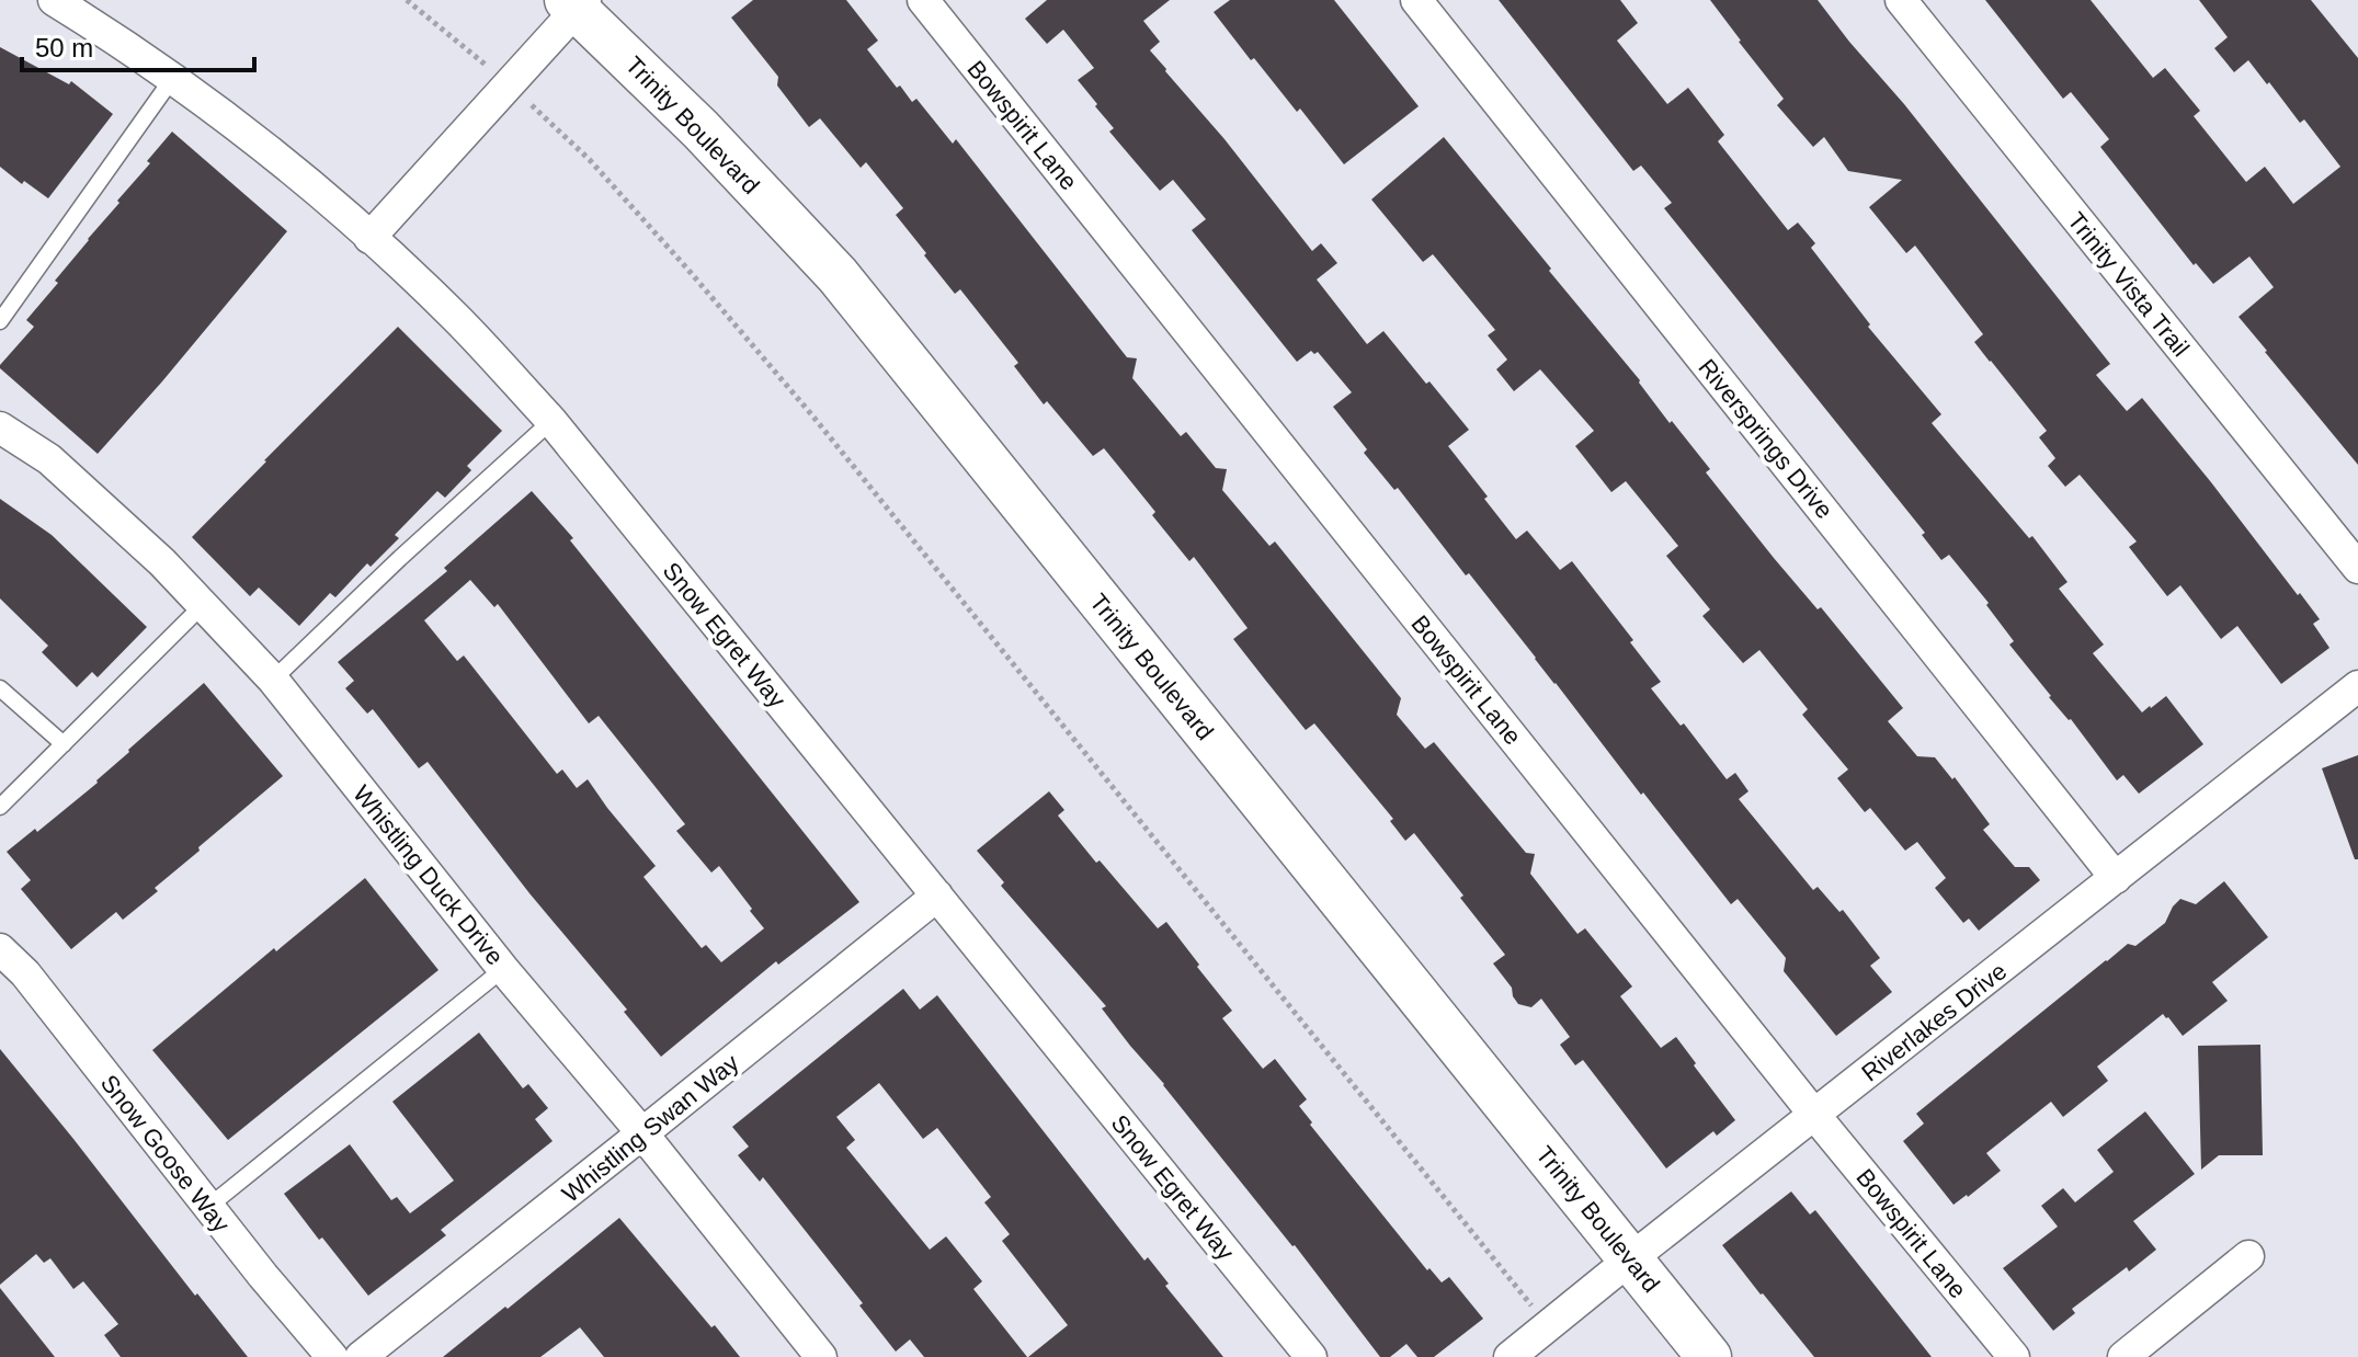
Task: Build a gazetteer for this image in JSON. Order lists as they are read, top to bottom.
{
  "streets": {
    "main road": ["Trinity Boulevard"],
    "street": [
      "Bowspirit Lane",
      "Trinity Vista Trail",
      "Riversprings Drive",
      "Snow Egret Way",
      "Whistling Duck Drive",
      "Riverlakes Drive",
      "Whistling Swan Way",
      "Snow Goose Way"
    ]
  },
  "crossings": [
    ["Trinity Boulevard", "Riverlakes Drive"],
    ["Bowspirit Lane", "Riverlakes Drive"],
    ["Riversprings Drive", "Riverlakes Drive"],
    ["Snow Egret Way", "Whistling Swan Way"],
    ["Whistling Duck Drive", "Whistling Swan Way"]
  ],
  "scale_bar": "50 m"
}
